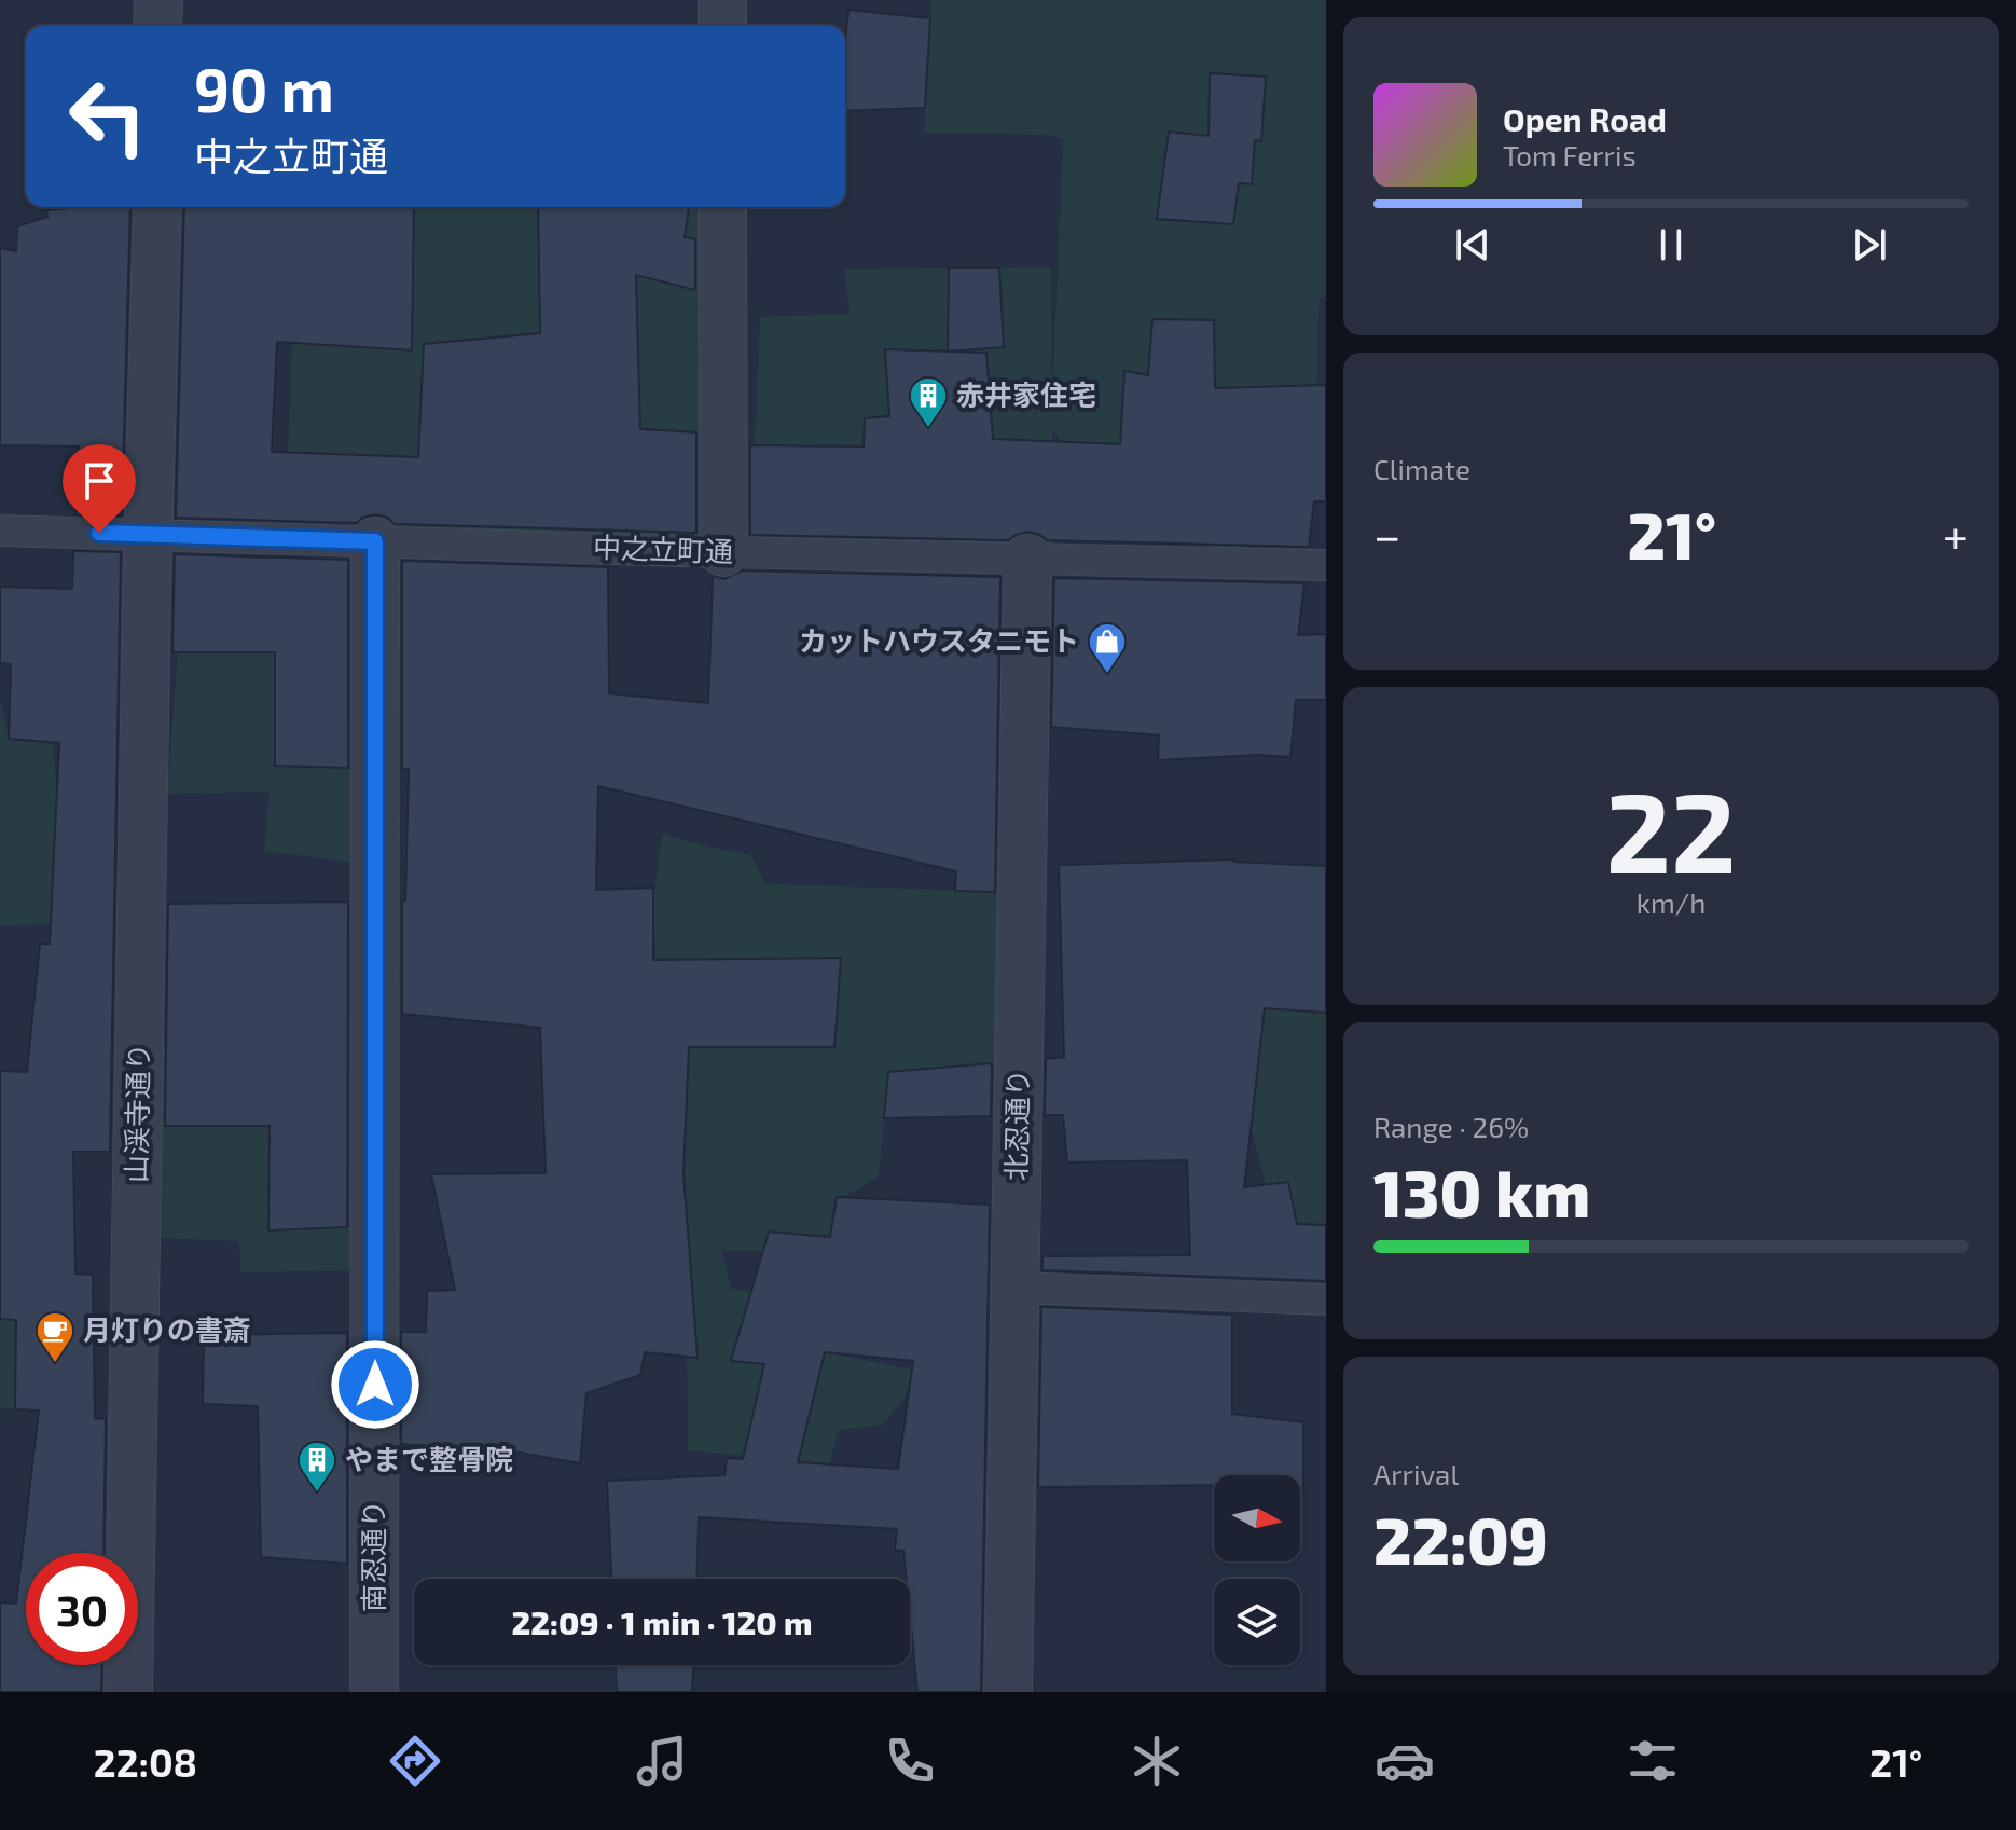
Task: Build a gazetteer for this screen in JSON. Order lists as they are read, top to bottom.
{
  "streets": {
    "street": ["山渓寺通り", "北忍通り", "南忍通り"],
    "lane": ["中之立町通"]
  },
  "crossings": [
    ["中之立町通", "山渓寺通り"],
    ["中之立町通", "北忍通り"],
    ["中之立町通", "南忍通り"]
  ],
  "places": {
    "building": ["赤井家住宅", "やまで整骨院"],
    "shop": ["カットハウスタニモト"],
    "cafe": ["月灯りの書斎"]
  },
  "north": "right",
  "page": {
    "turn": ["90 m", "中之立町通"],
    "song": ["Open Road", "Tom Ferris"],
    "tile": [
      "Climate",
      ["22", "km/h"],
      ["Range · 26%", "130 km"],
      ["Arrival", "22:09"]
    ],
    "heat": ["−", "21°", "+"],
    "limit": "30",
    "trip": "22:09 · 1 min · 120 m",
    "tabs": ["22:08", "21°"]
  }
}
